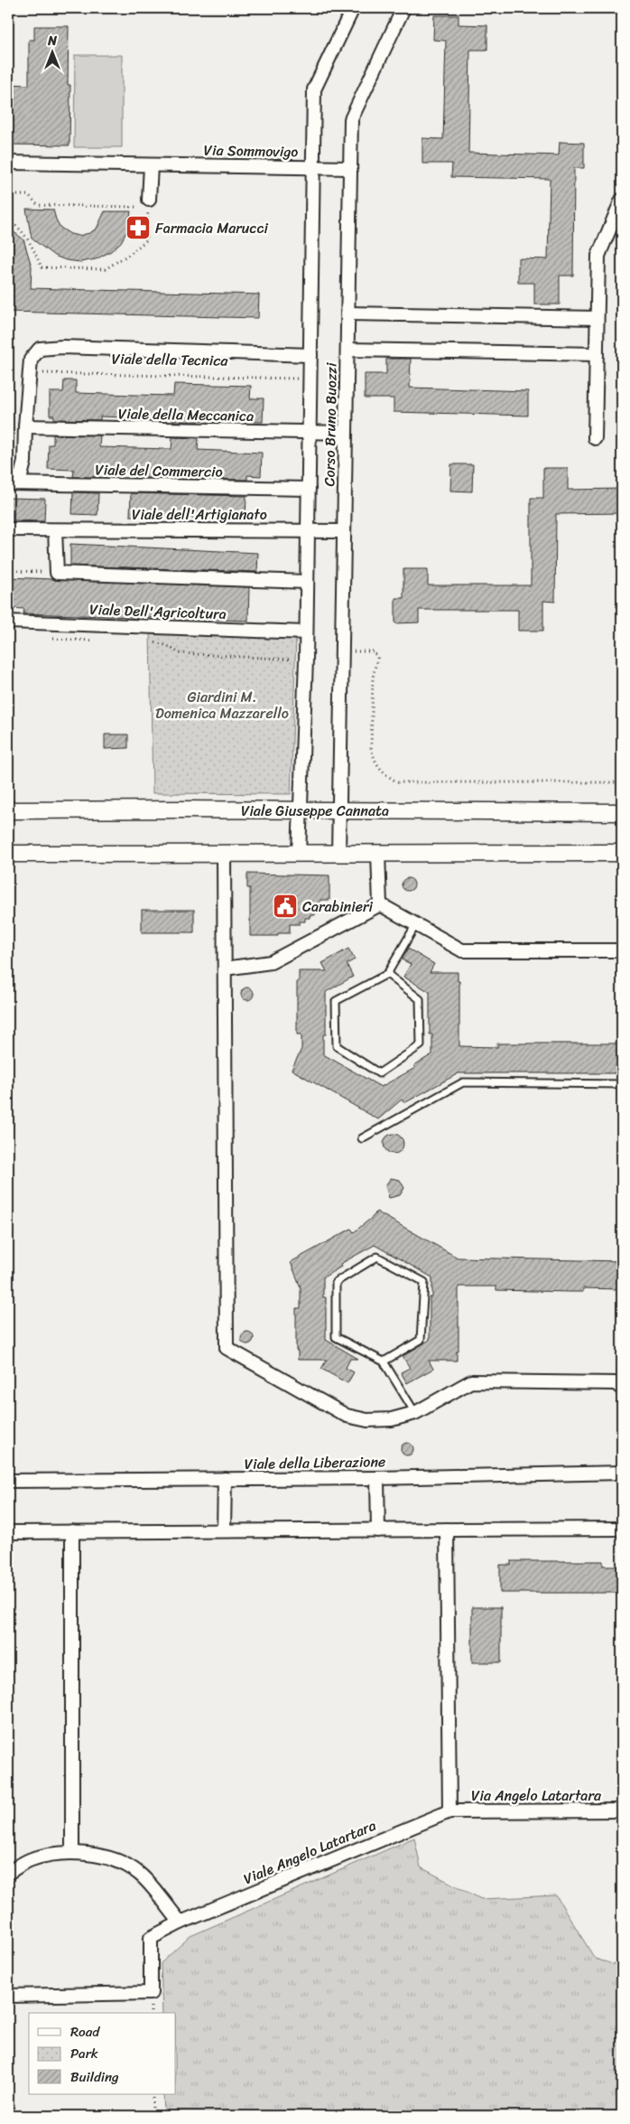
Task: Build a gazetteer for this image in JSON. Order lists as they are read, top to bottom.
{
  "streets": {
    "street": [
      "Via Sommovigo",
      "Viale della Tecnica",
      "Viale della Meccanica",
      "Corso Bruno Buozzi",
      "Viale del Commercio",
      "Viale dell'Artigianato",
      "Viale Dell'Agricoltura",
      "Viale Giuseppe Cannata",
      "Viale della Liberazione",
      "Via Angelo Latartara",
      "Viale Angelo Latartara"
    ]
  },
  "crossings": [
    ["Via Sommovigo", "Corso Bruno Buozzi"],
    ["Viale della Tecnica", "Corso Bruno Buozzi"],
    ["Viale della Tecnica", "Viale del Commercio"],
    ["Viale della Meccanica", "Corso Bruno Buozzi"],
    ["Viale della Meccanica", "Viale del Commercio"],
    ["Corso Bruno Buozzi", "Viale del Commercio"],
    ["Corso Bruno Buozzi", "Viale dell'Artigianato"],
    ["Corso Bruno Buozzi", "Viale Dell'Agricoltura"],
    ["Corso Bruno Buozzi", "Viale Giuseppe Cannata"],
    ["Via Angelo Latartara", "Viale Angelo Latartara"]
  ],
  "parks": ["Giardini M. Domenica Mazzarello"],
  "places": {
    "pharmacy": ["Farmacia Marucci"],
    "public building": ["Carabinieri"]
  },
  "legend": ["Road", "Park", "Building"],
  "north": "top"
}
